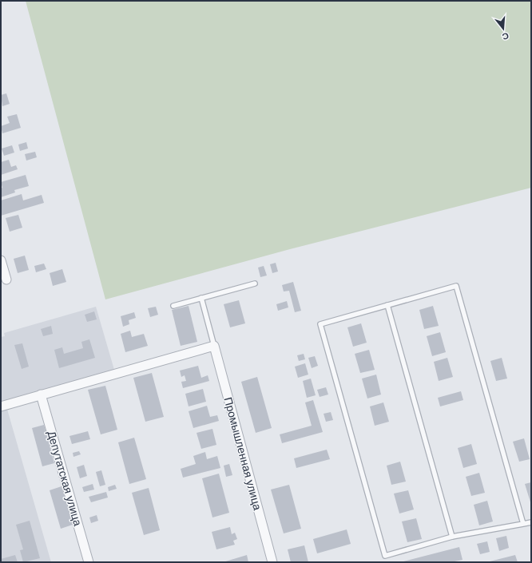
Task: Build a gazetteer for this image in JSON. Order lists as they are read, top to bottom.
{
  "streets": {
    "street": ["Промышленная улица", "Депутатская улица"]
  },
  "north": "bottom"
}
